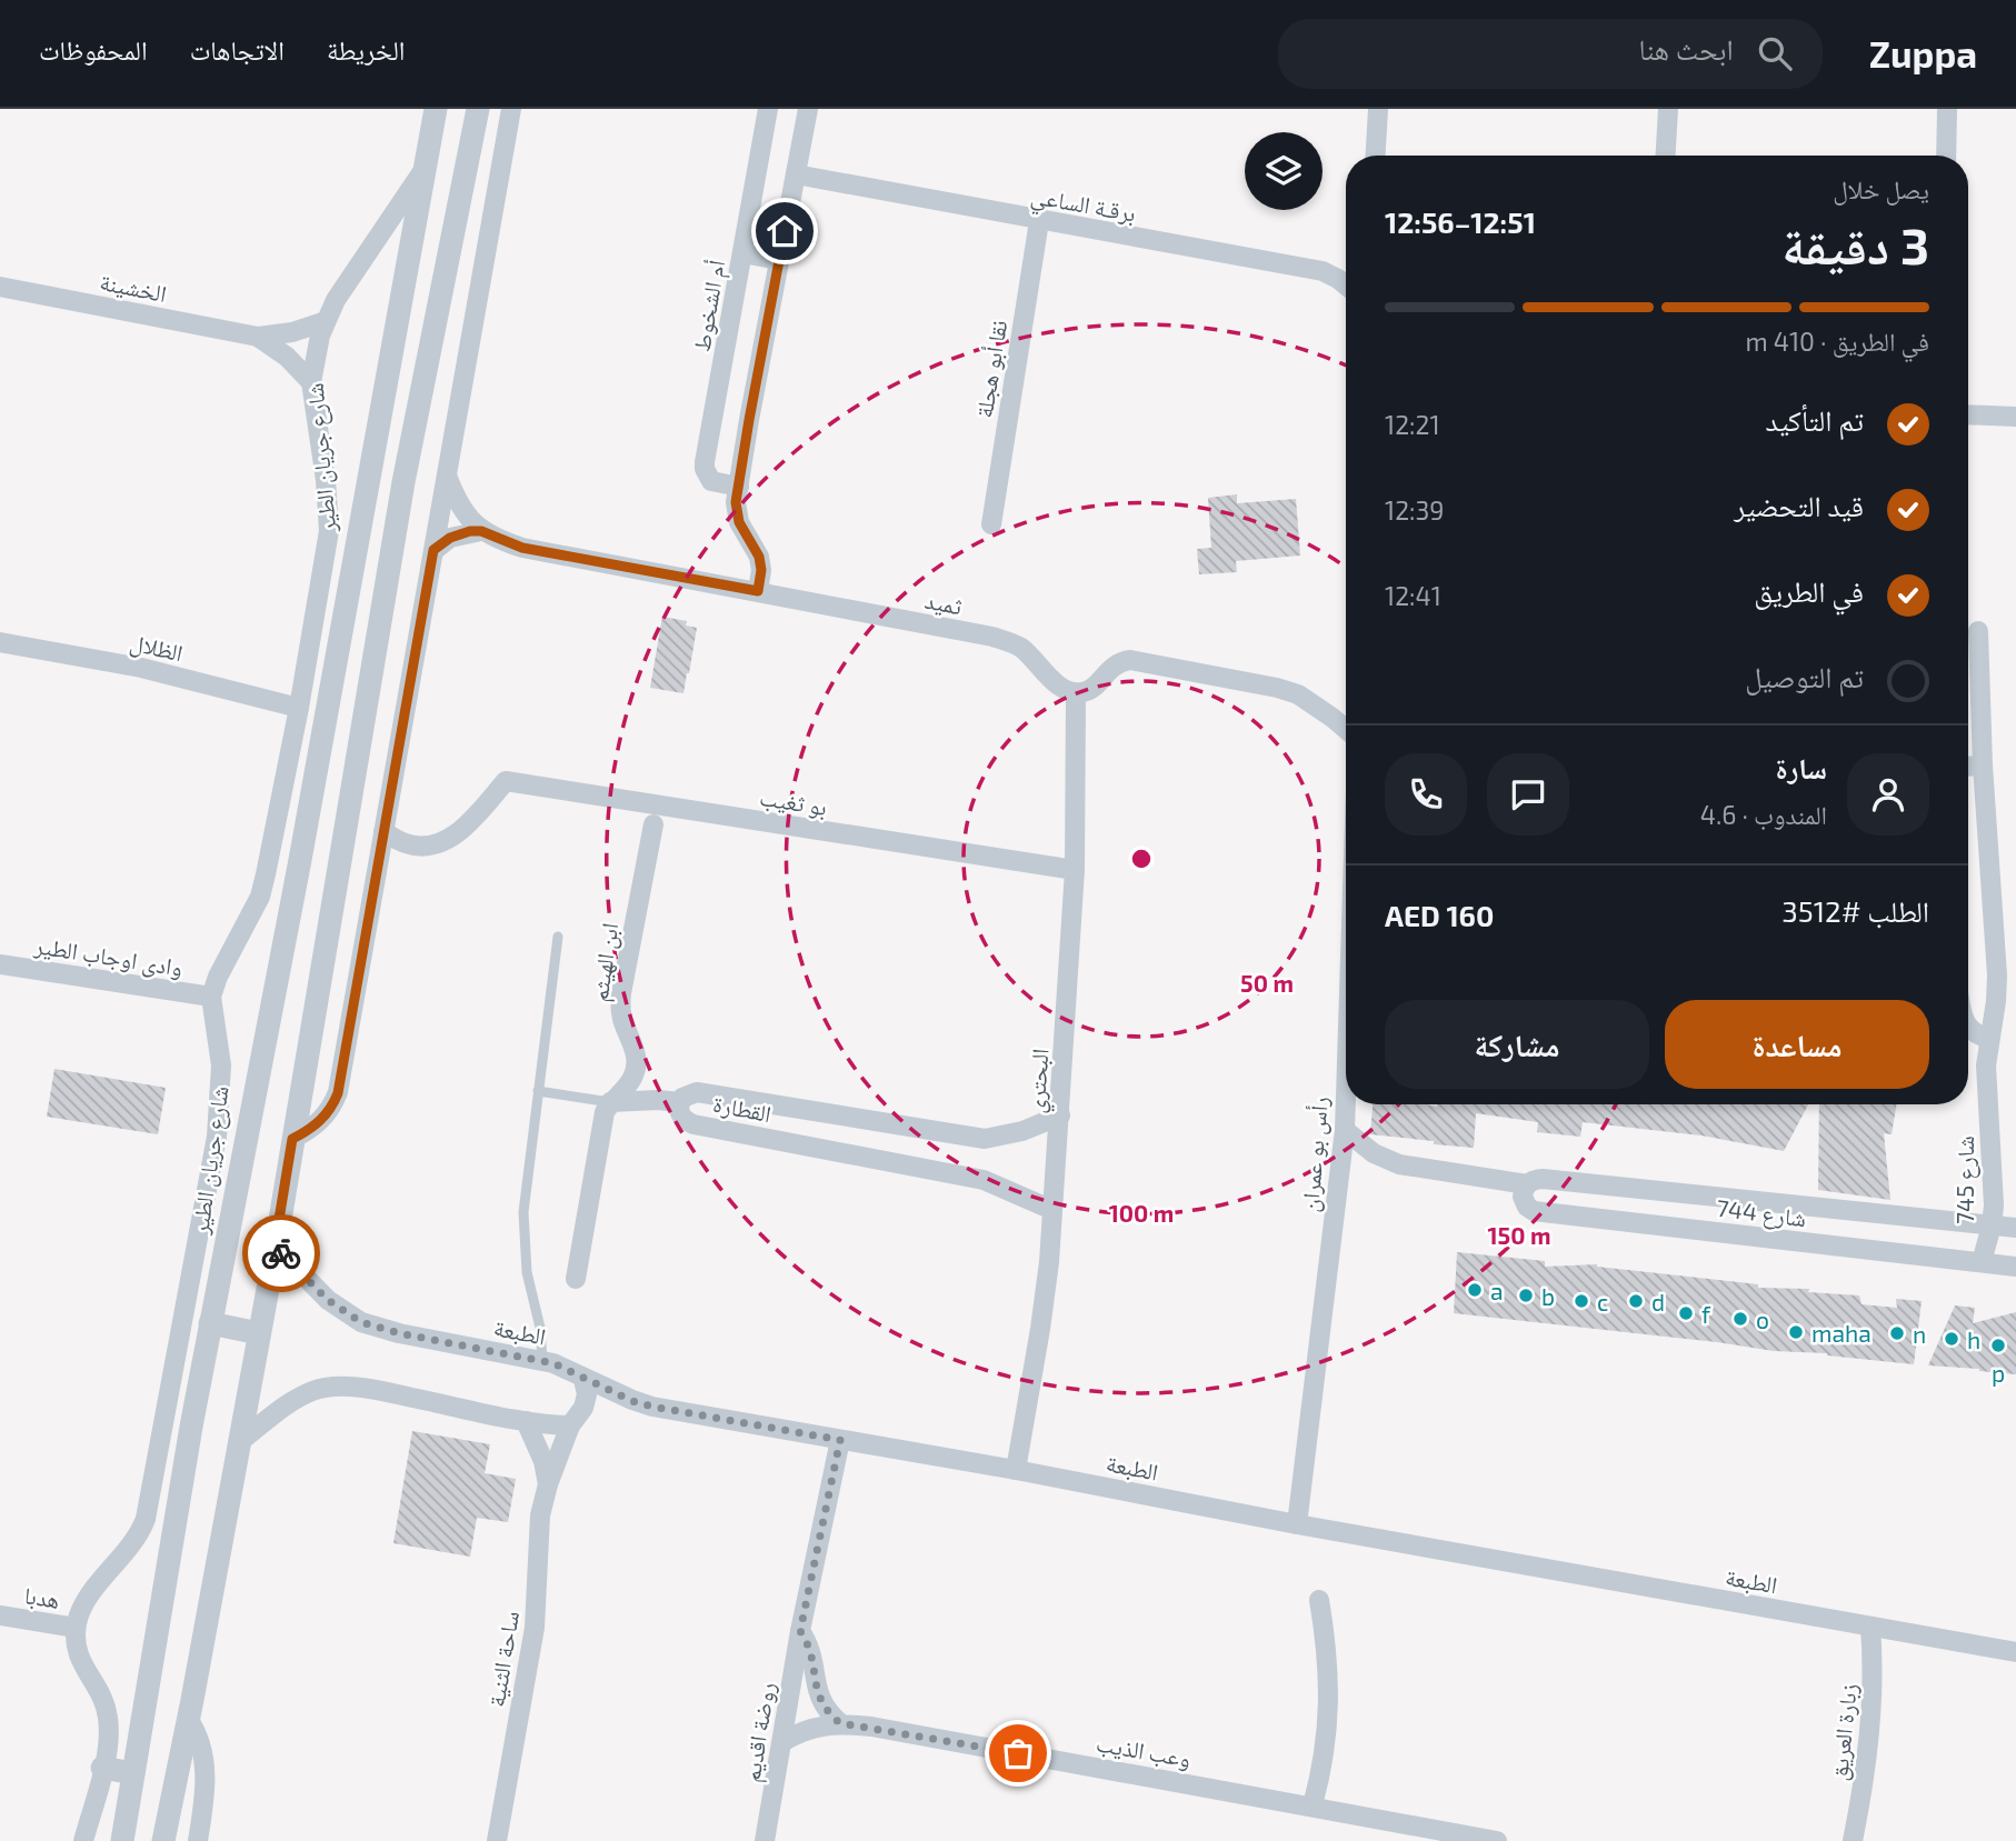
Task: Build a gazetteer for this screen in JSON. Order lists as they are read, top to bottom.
{
  "streets": {
    "street": [
      "برقـة الساعي",
      "الخشينة",
      "أم الشخوط",
      "نقا أبو هجلة",
      "شارع جريان الطير",
      "ثميد",
      "الظلال",
      "بو ثغيب",
      "وادى اوجاب الطير",
      "ابن الهيثم",
      "البحتري",
      "القطارة",
      "رأس بو عمران",
      "شارع 745",
      "شارع 744",
      "الطبعة",
      "هدبا",
      "ساحة الثنية",
      "روضة اقديم",
      "زبارة العريق",
      "وعب الذيب"
    ]
  },
  "crossings": [
    ["برقـة الساعي", "نقا أبو هجلة"],
    ["الخشينة", "شارع جريان الطير"],
    ["شارع جريان الطير", "الظلال"],
    ["شارع جريان الطير", "وادى اوجاب الطير"],
    ["شارع جريان الطير", "هدبا"],
    ["ثميد", "البحتري"],
    ["بو ثغيب", "البحتري"],
    ["البحتري", "القطارة"],
    ["البحتري", "الطبعة"],
    ["رأس بو عمران", "شارع 744"],
    ["رأس بو عمران", "الطبعة"],
    ["شارع 745", "شارع 744"],
    ["الطبعة", "ساحة الثنية"],
    ["الطبعة", "روضة اقديم"],
    ["الطبعة", "زبارة العريق"],
    ["روضة اقديم", "وعب الذيب"]
  ],
  "places": [
    "a",
    "b",
    "c",
    "d",
    "f",
    "o",
    "maha",
    "n",
    "h",
    "p"
  ],
  "page": {
    "header": "Zuppa",
    "search": "ابحث هنا",
    "nav": ["الخريطة", "الاتجاهات", "المحفوظات"],
    "heading": ["3 دقيقة", "يصل خلال", "12:51–12:56"],
    "panel": [
      "سارة",
      "المندوب · 4.6",
      "الطلب #3512",
      "AED 160"
    ],
    "bar": "في الطريق · 410 m",
    "list": [
      ["تم التأكيد", "12:21"],
      ["قيد التحضير", "12:39"],
      ["في الطريق", "12:41"],
      "تم التوصيل"
    ],
    "buttons": ["مساعدة", "مشاركة"]
  },
  "rings": ["50 m", "100 m", "150 m"]
}
